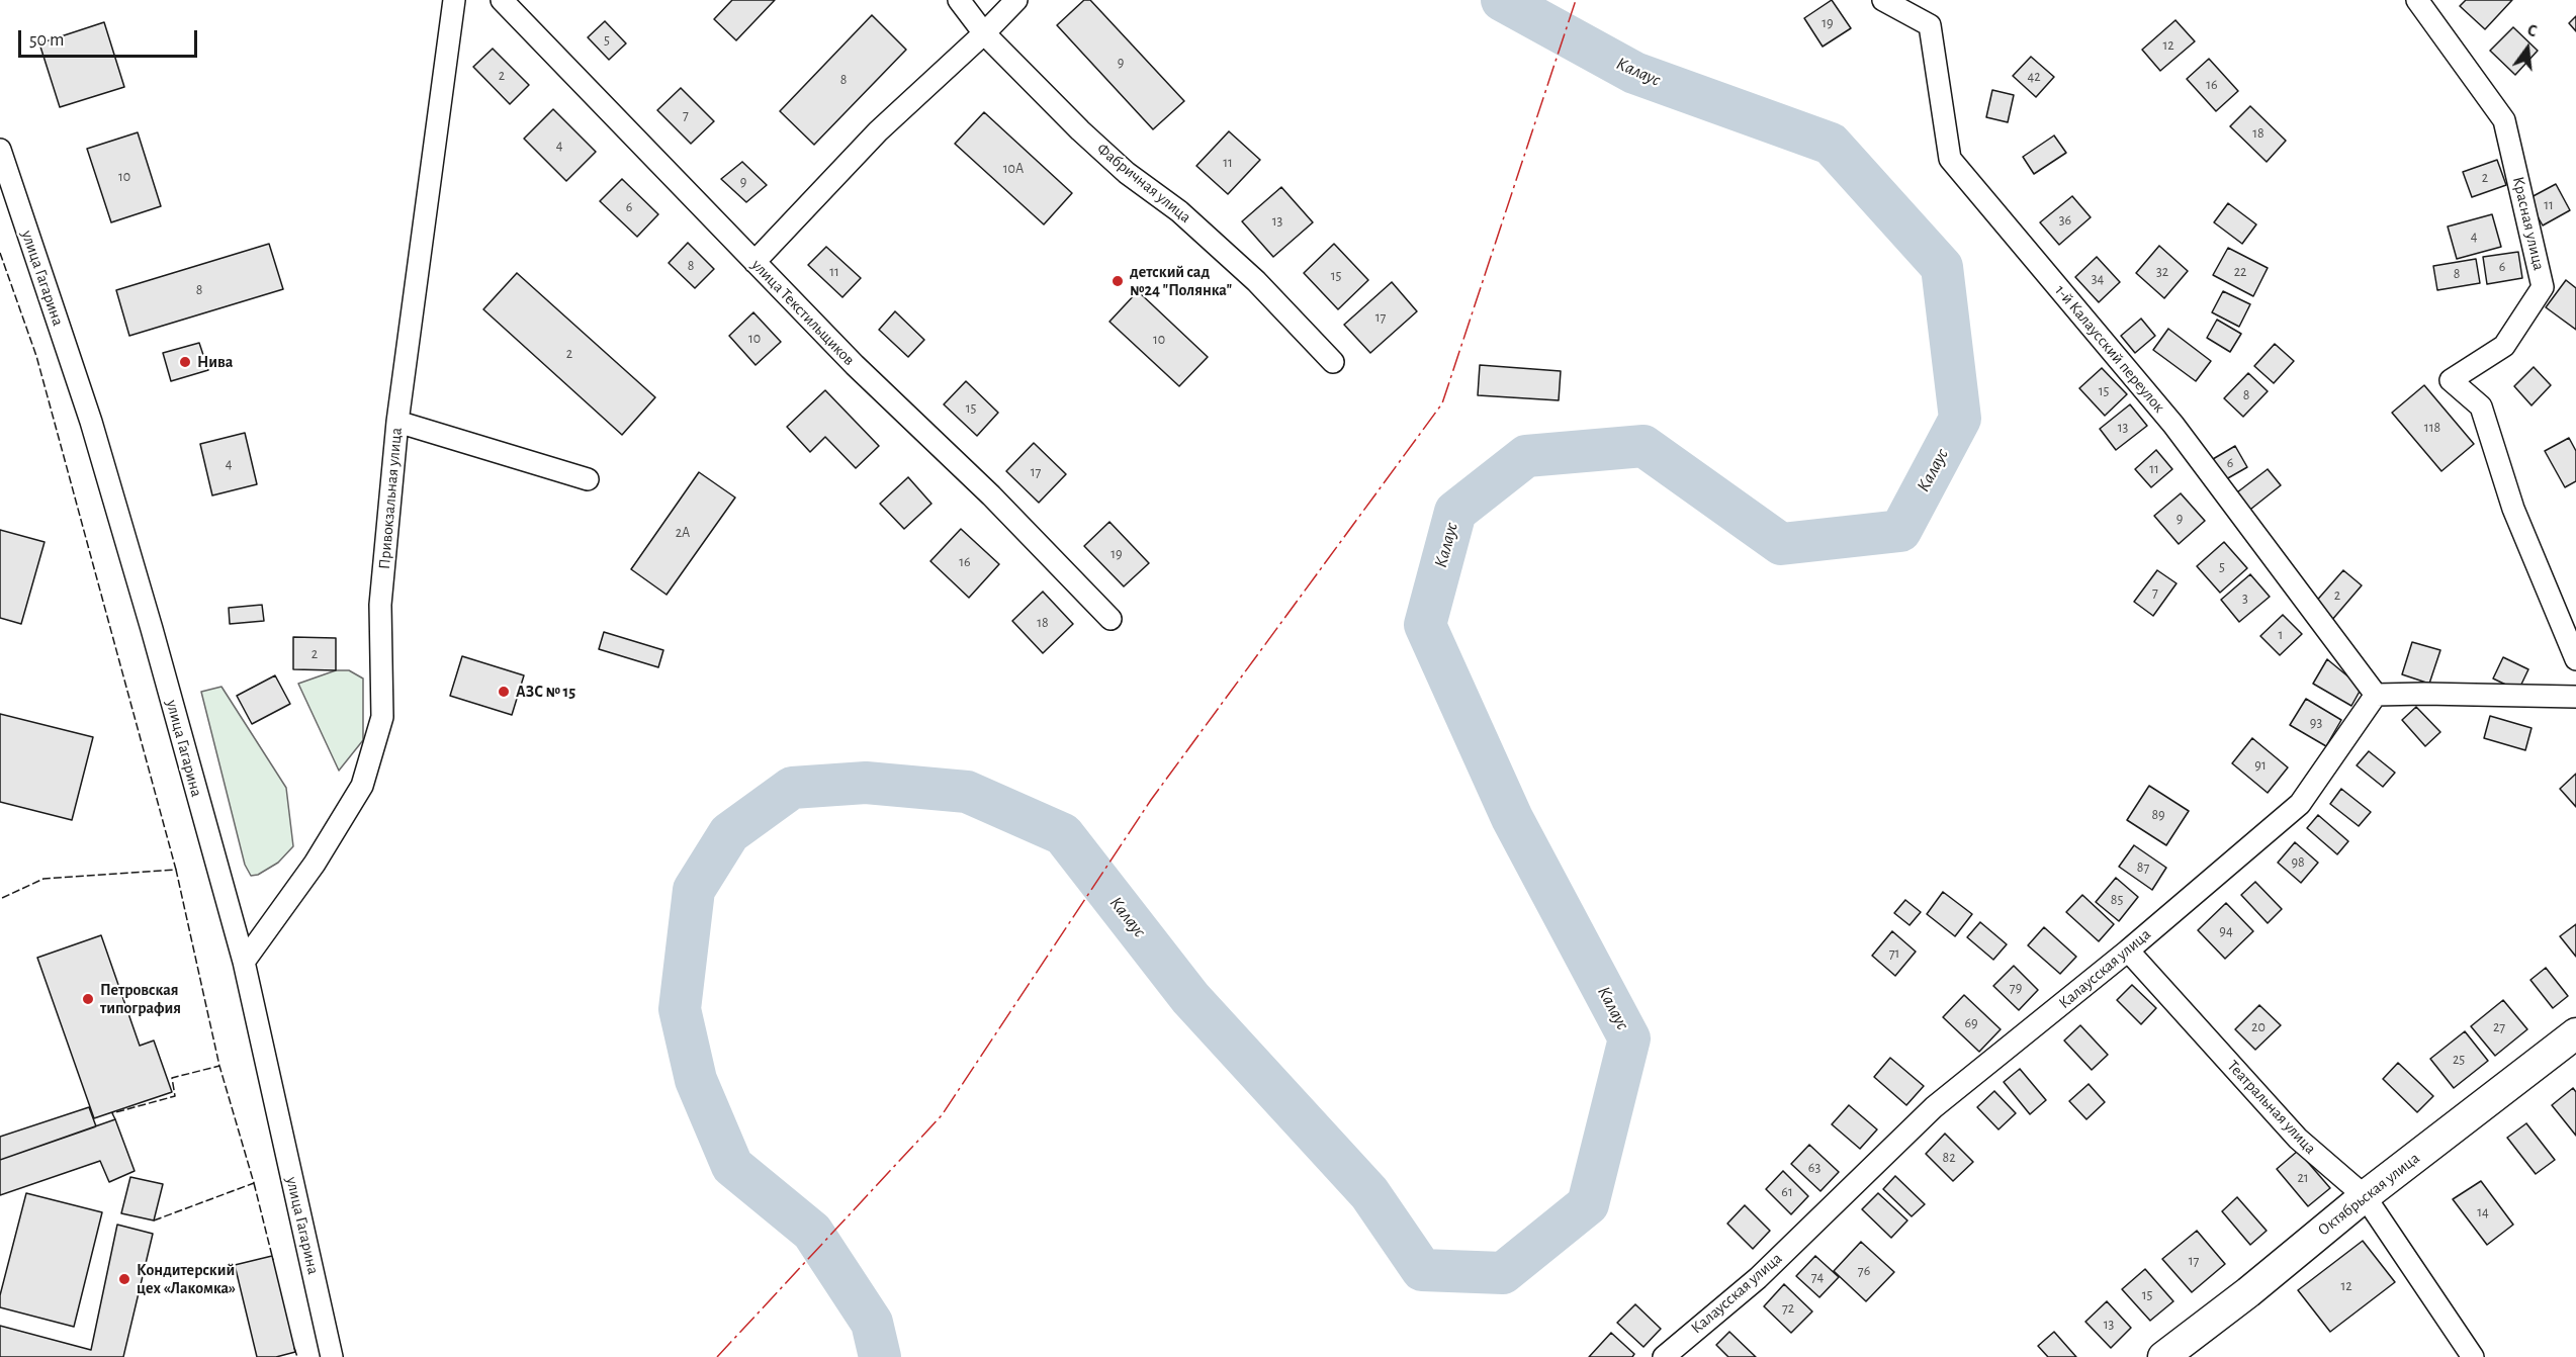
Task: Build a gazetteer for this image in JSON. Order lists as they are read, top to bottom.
{
  "streets": {
    "main road": ["Октябрьская улица"],
    "street": [
      "Фабричная улица",
      "Красная улица",
      "улица Гагарина",
      "улица Текстильщиков",
      "1-й Калаусский переулок",
      "Привокзальная улица",
      "Калаусская улица",
      "Театральная улица"
    ]
  },
  "crossings": [
    ["улица Гагарина", "Привокзальная улица"],
    ["1-й Калаусский переулок", "Калаусская улица"],
    ["Калаусская улица", "Театральная улица"],
    ["Театральная улица", "Октябрьская улица"]
  ],
  "water": ["Калаус"],
  "places": [
    "детский сад №24 \"Полянка\"",
    "Нива",
    "АЗС № 15",
    "Петровская типография",
    "Кондитерский цех «Лакомка»"
  ],
  "house_numbers": [
    "19",
    "5",
    "12",
    "9",
    "2",
    "42",
    "8",
    "16",
    "7",
    "18",
    "4",
    "11",
    "10А",
    "10",
    "2",
    "9",
    "11",
    "6",
    "36",
    "13",
    "4",
    "8",
    "6",
    "11",
    "32",
    "22",
    "8",
    "15",
    "34",
    "8",
    "17",
    "10",
    "10",
    "2",
    "15",
    "8",
    "15",
    "13",
    "118",
    "6",
    "4",
    "11",
    "17",
    "9",
    "2А",
    "19",
    "16",
    "5",
    "7",
    "2",
    "3",
    "18",
    "1",
    "2",
    "93",
    "91",
    "89",
    "98",
    "87",
    "85",
    "94",
    "71",
    "79",
    "69",
    "20",
    "27",
    "25",
    "82",
    "63",
    "21",
    "61",
    "14",
    "17",
    "76",
    "74",
    "12",
    "15",
    "72",
    "13"
  ],
  "scale_bar": "50 m",
  "north": "top"
}
